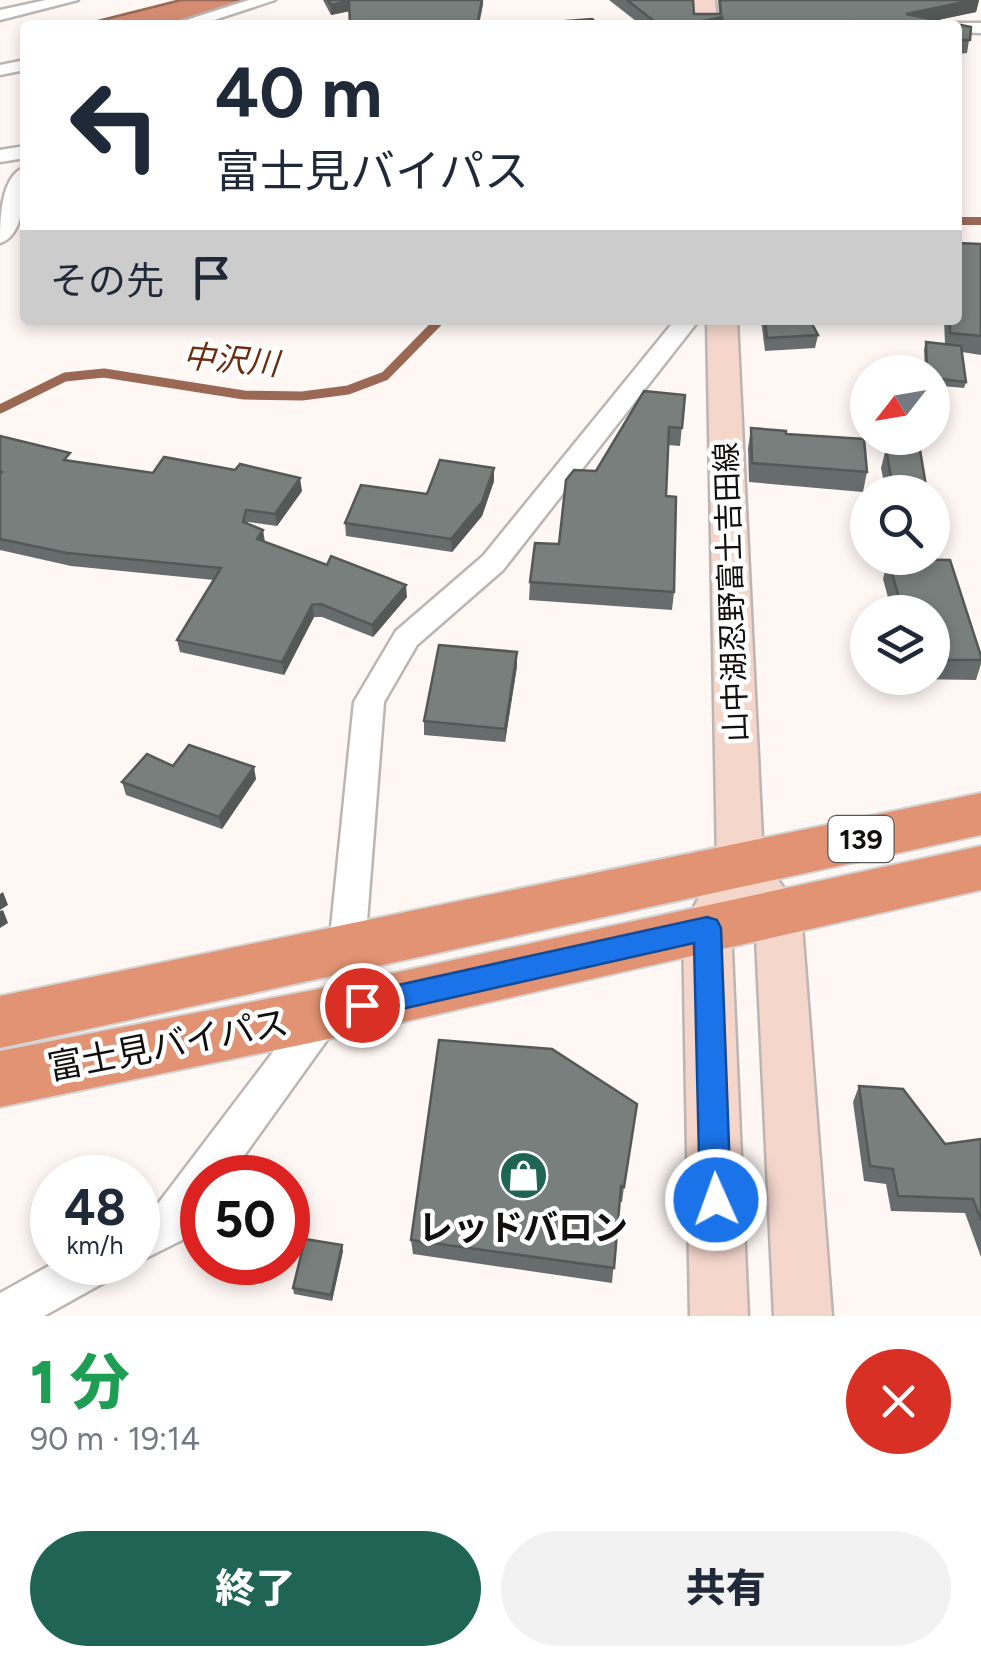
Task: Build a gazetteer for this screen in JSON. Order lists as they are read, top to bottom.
{
  "streets": {
    "highway": ["139", "富士見バイパス"],
    "main road": ["山中湖忍野富士吉田線"]
  },
  "crossings": [
    ["山中湖忍野富士吉田線", "富士見バイパス"]
  ],
  "water": ["中沢川"],
  "places": {
    "shop": ["レッドバロン"]
  },
  "north": "bottom left",
  "page": {
    "turn": ["40 m", "富士見バイパス"],
    "then": "その先",
    "speed": "48 km/h",
    "limit": "50",
    "heading": ["1 分", "90 m · 19:14"],
    "buttons": ["終了", "共有"]
  }
}
